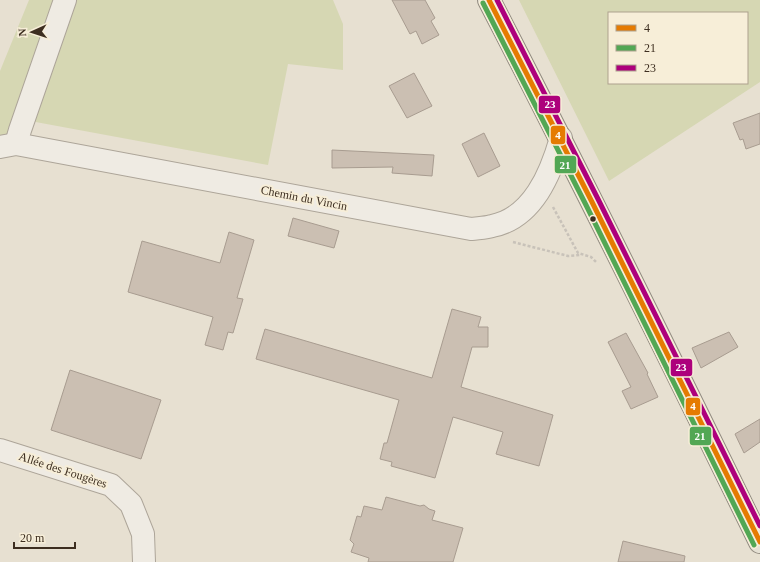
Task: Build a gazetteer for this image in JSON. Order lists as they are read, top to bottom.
{
  "streets": {
    "street": ["Chemin du Vincin", "Allée des Fougères"]
  },
  "lines": ["transit line 4", "transit line 23", "transit line 21"],
  "legend": ["4", "21", "23"],
  "scale_bar": "20 m",
  "north": "left"
}
